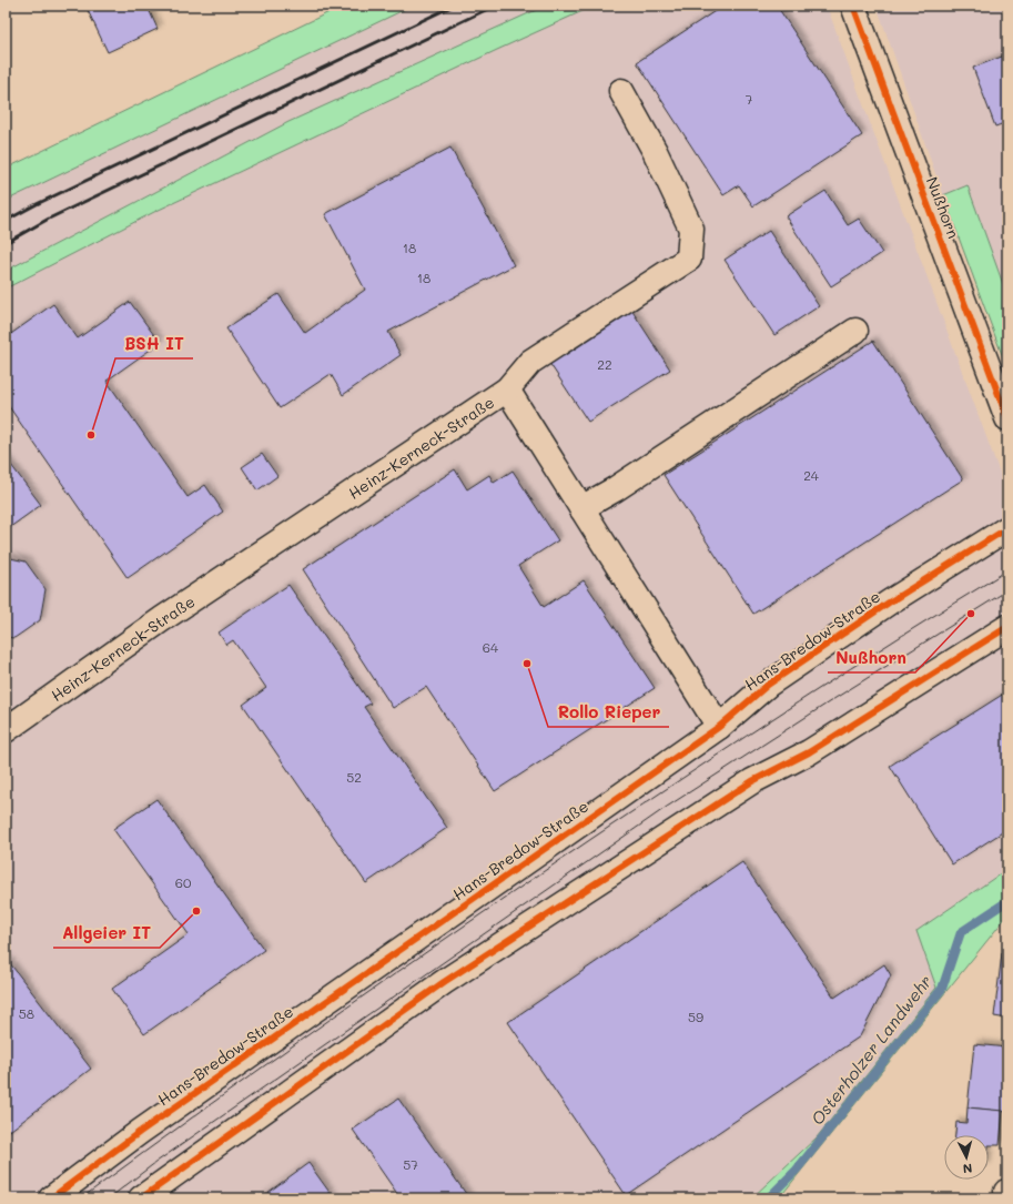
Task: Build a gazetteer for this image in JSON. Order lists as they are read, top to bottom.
{
  "streets": {
    "street": ["Nußhorn", "Heinz-Kerneck-Straße", "Hans-Bredow-Straße"]
  },
  "crossings": [
    ["Heinz-Kerneck-Straße", "Hans-Bredow-Straße"]
  ],
  "water": ["Osterholzer Landwehr"],
  "places": [
    "BSH IT",
    "Nußhorn",
    "Rollo Rieper",
    "Allgeier IT"
  ],
  "house_numbers": [
    "7",
    "18",
    "18",
    "22",
    "24",
    "64",
    "52",
    "60",
    "58",
    "59",
    "57"
  ],
  "north": "bottom"
}
